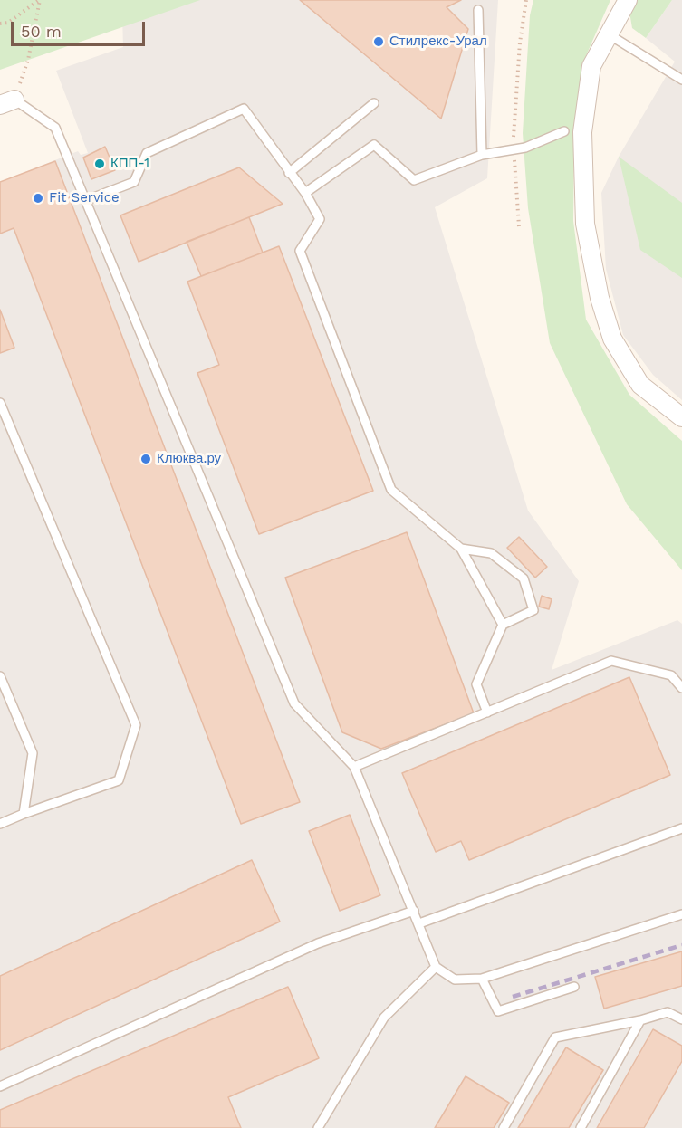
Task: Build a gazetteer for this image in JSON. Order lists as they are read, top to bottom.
{
  "places": [
    "Стилрекс-Урал",
    "КПП-1",
    "Fit Service",
    "Клюква.ру"
  ],
  "scale_bar": "50 m"
}
